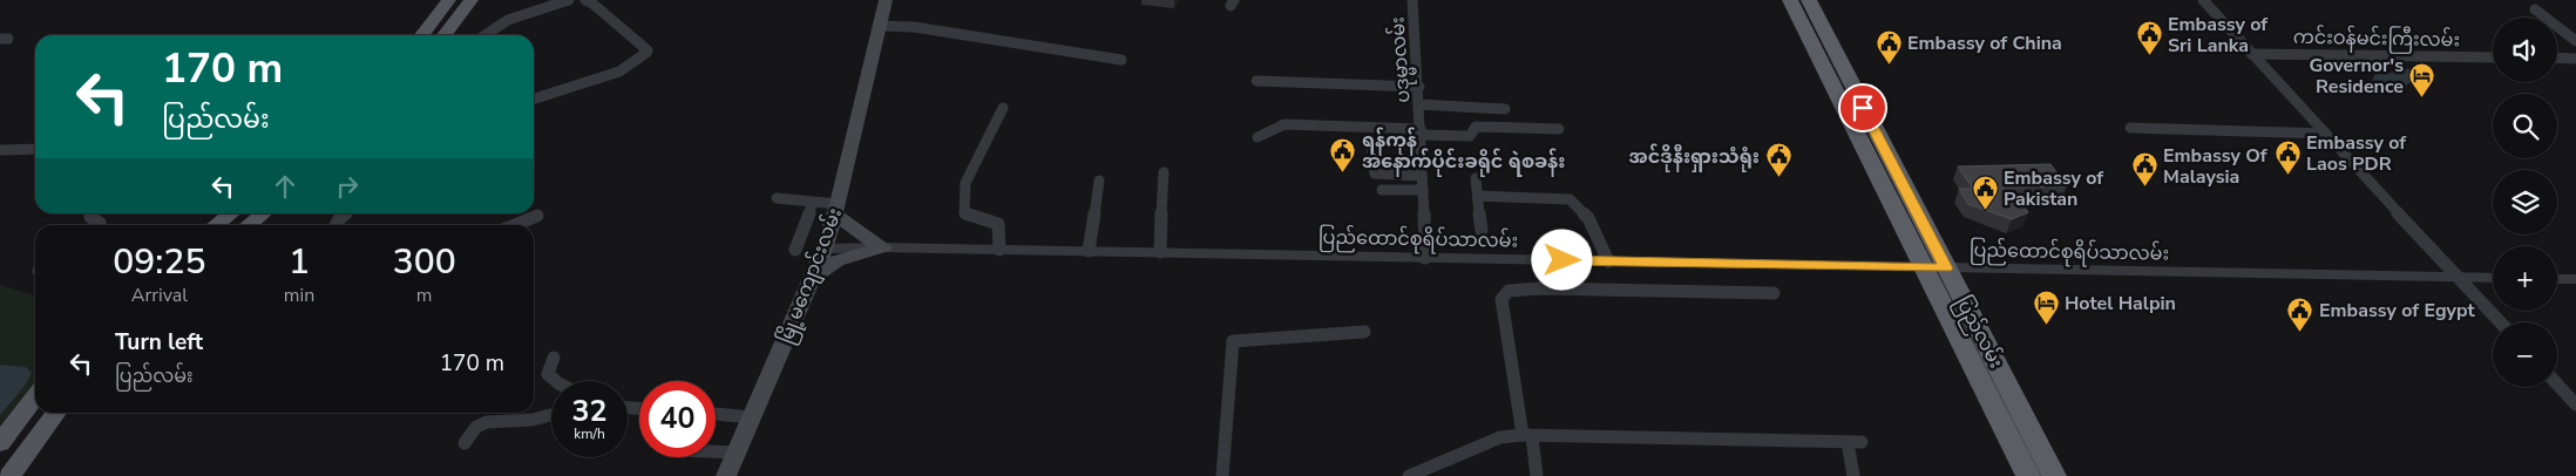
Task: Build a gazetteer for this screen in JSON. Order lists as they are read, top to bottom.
{
  "streets": {
    "highway": ["ပြည်လမ်း"],
    "main road": ["မြို့မကျောင်းလမ်း"],
    "street": ["ကင်းဝန်မင်းကြီးလမ်း", "ပဒုမ္မာလမ်း", "ပြည်ထောင်စုရိပ်သာလမ်း"]
  },
  "crossings": [
    ["ပဒုမ္မာလမ်း", "ပြည်ထောင်စုရိပ်သာလမ်း"],
    ["ပြည်ထောင်စုရိပ်သာလမ်း", "မြို့မကျောင်းလမ်း"],
    ["ပြည်ထောင်စုရိပ်သာလမ်း", "ပြည်လမ်း"]
  ],
  "places": {
    "public building": [
      "Embassy of Sri Lanka",
      "Embassy of China",
      "ရန်ကုန် အနောက်ပိုင်းခရိုင် ရဲစခန်း",
      "Embassy of Laos PDR",
      "အင်ဒိုနီးရှားသံရုံး",
      "Embassy Of Malaysia",
      "Embassy of Pakistan",
      "Embassy of Egypt"
    ],
    "hotel": ["Governor's Residence", "Hotel Halpin"]
  },
  "page": {
    "map_buttons": ["+", "−"],
    "turn": ["170 m", "ပြည်လမ်း"],
    "eta": [
      "09:25",
      "Arrival",
      "1",
      "min",
      "300",
      "m"
    ],
    "list": [
      {
        "name": "Turn left",
        "note": "ပြည်လမ်း",
        "value": "170 m"
      }
    ],
    "speed": "32 km/h",
    "limit": "40"
  }
}
